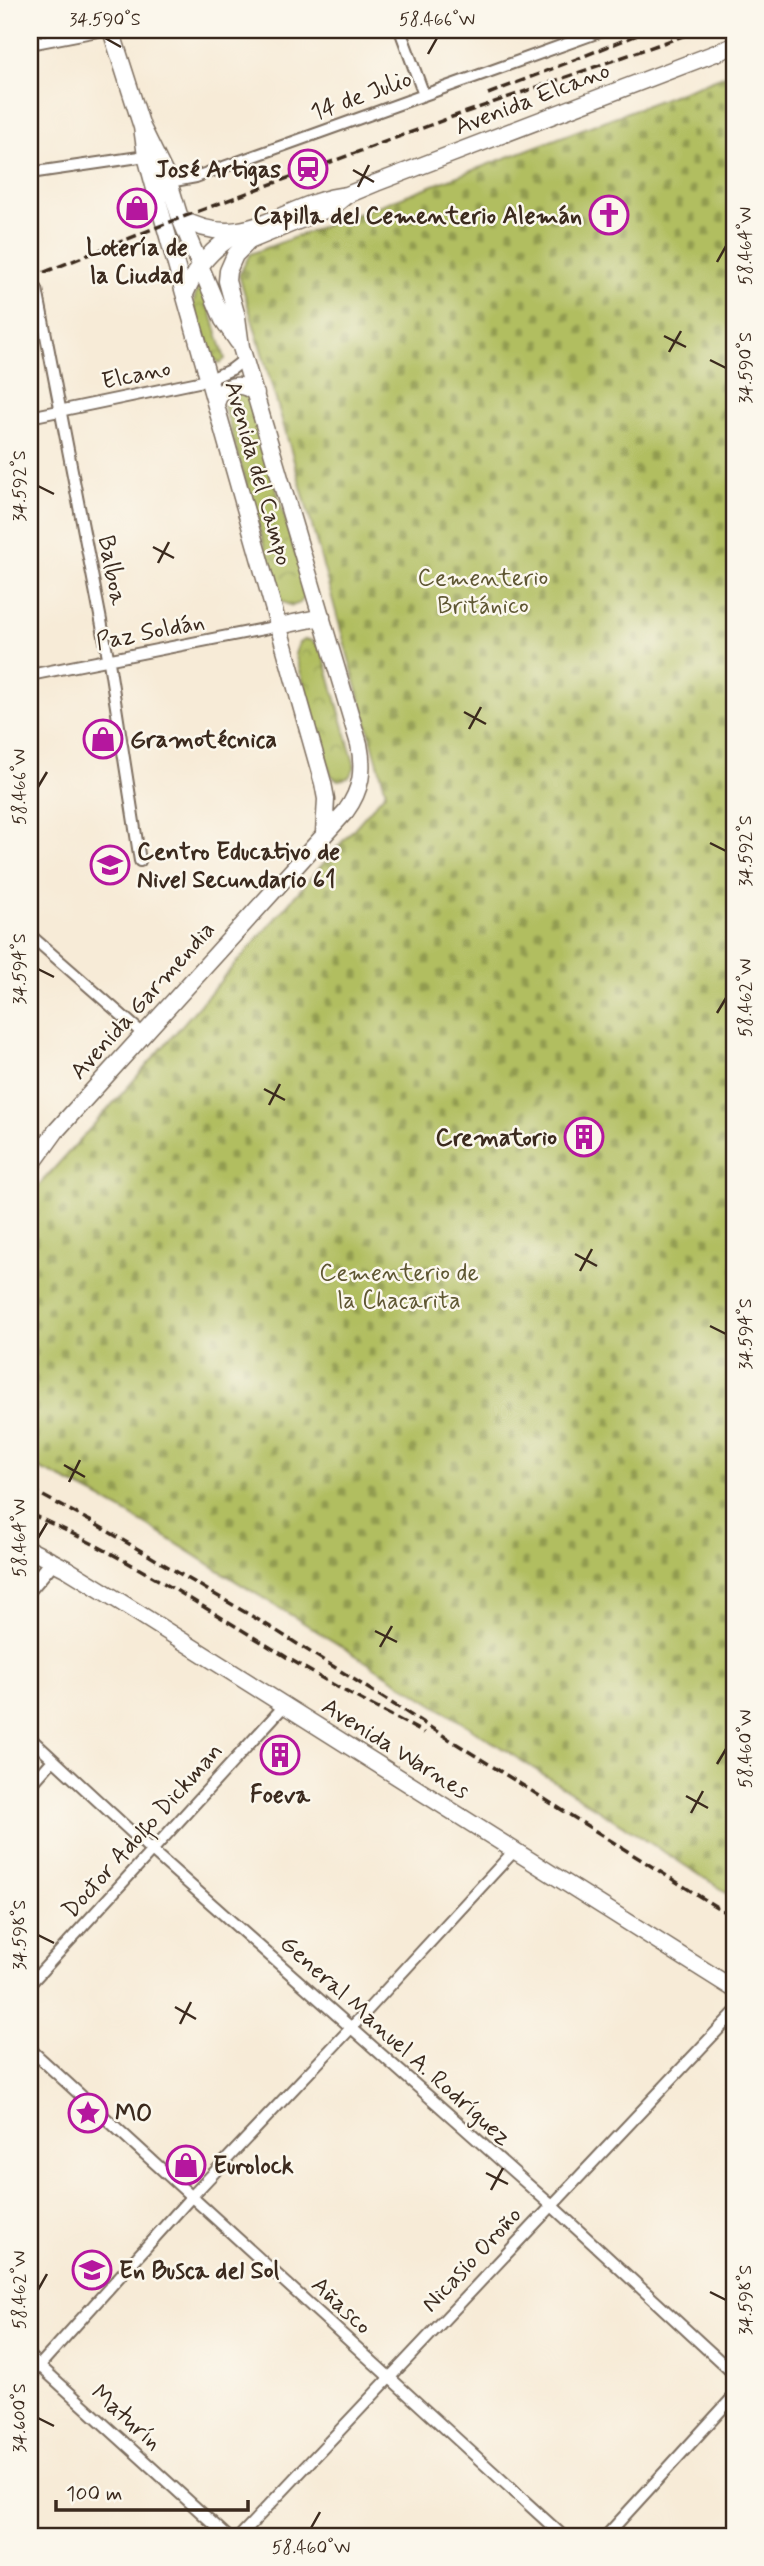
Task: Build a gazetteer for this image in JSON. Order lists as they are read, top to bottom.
{
  "streets": {
    "main road": [
      "Avenida Elcano",
      "Avenida del Campo",
      "Avenida Garmendia",
      "Avenida Warnes"
    ],
    "street": [
      "14 de Julio",
      "Elcano",
      "Balboa",
      "Paz Soldán",
      "Doctor Adolfo Dickman",
      "General Manuel A. Rodríguez",
      "Nicasio Oroño",
      "Añasco",
      "Maturín"
    ]
  },
  "crossings": [
    ["14 de Julio", "Avenida del Campo"],
    ["Avenida Elcano", "Avenida del Campo"],
    ["Elcano", "Avenida del Campo"],
    ["Elcano", "Balboa"],
    ["Avenida del Campo", "Paz Soldán"],
    ["Avenida del Campo", "Avenida Garmendia"],
    ["Balboa", "Paz Soldán"],
    ["Avenida Warnes", "Doctor Adolfo Dickman"],
    ["Doctor Adolfo Dickman", "General Manuel A. Rodríguez"],
    ["General Manuel A. Rodríguez", "Nicasio Oroño"],
    ["Nicasio Oroño", "Añasco"]
  ],
  "parks": ["Cementerio Británico", "Cementerio de la Chacarita"],
  "places": {
    "station": ["José Artigas"],
    "shop": ["Lotería de la Ciudad", "Gramotécnica", "Eurolock"],
    "church": ["Capilla del Cementerio Alemán"],
    "school or university": ["Centro Educativo de Nivel Secundario 61", "En Busca del Sol"],
    "building": ["Crematorio", "Foeva"],
    "place": ["MO"]
  },
  "scale_bar": "100 m",
  "coordinates": [
    "34.590°S",
    "58.466°W",
    "58.464°W",
    "34.592°S",
    "34.594°S",
    "58.462°W",
    "58.460°W",
    "34.598°S",
    "34.600°S"
  ]
}
